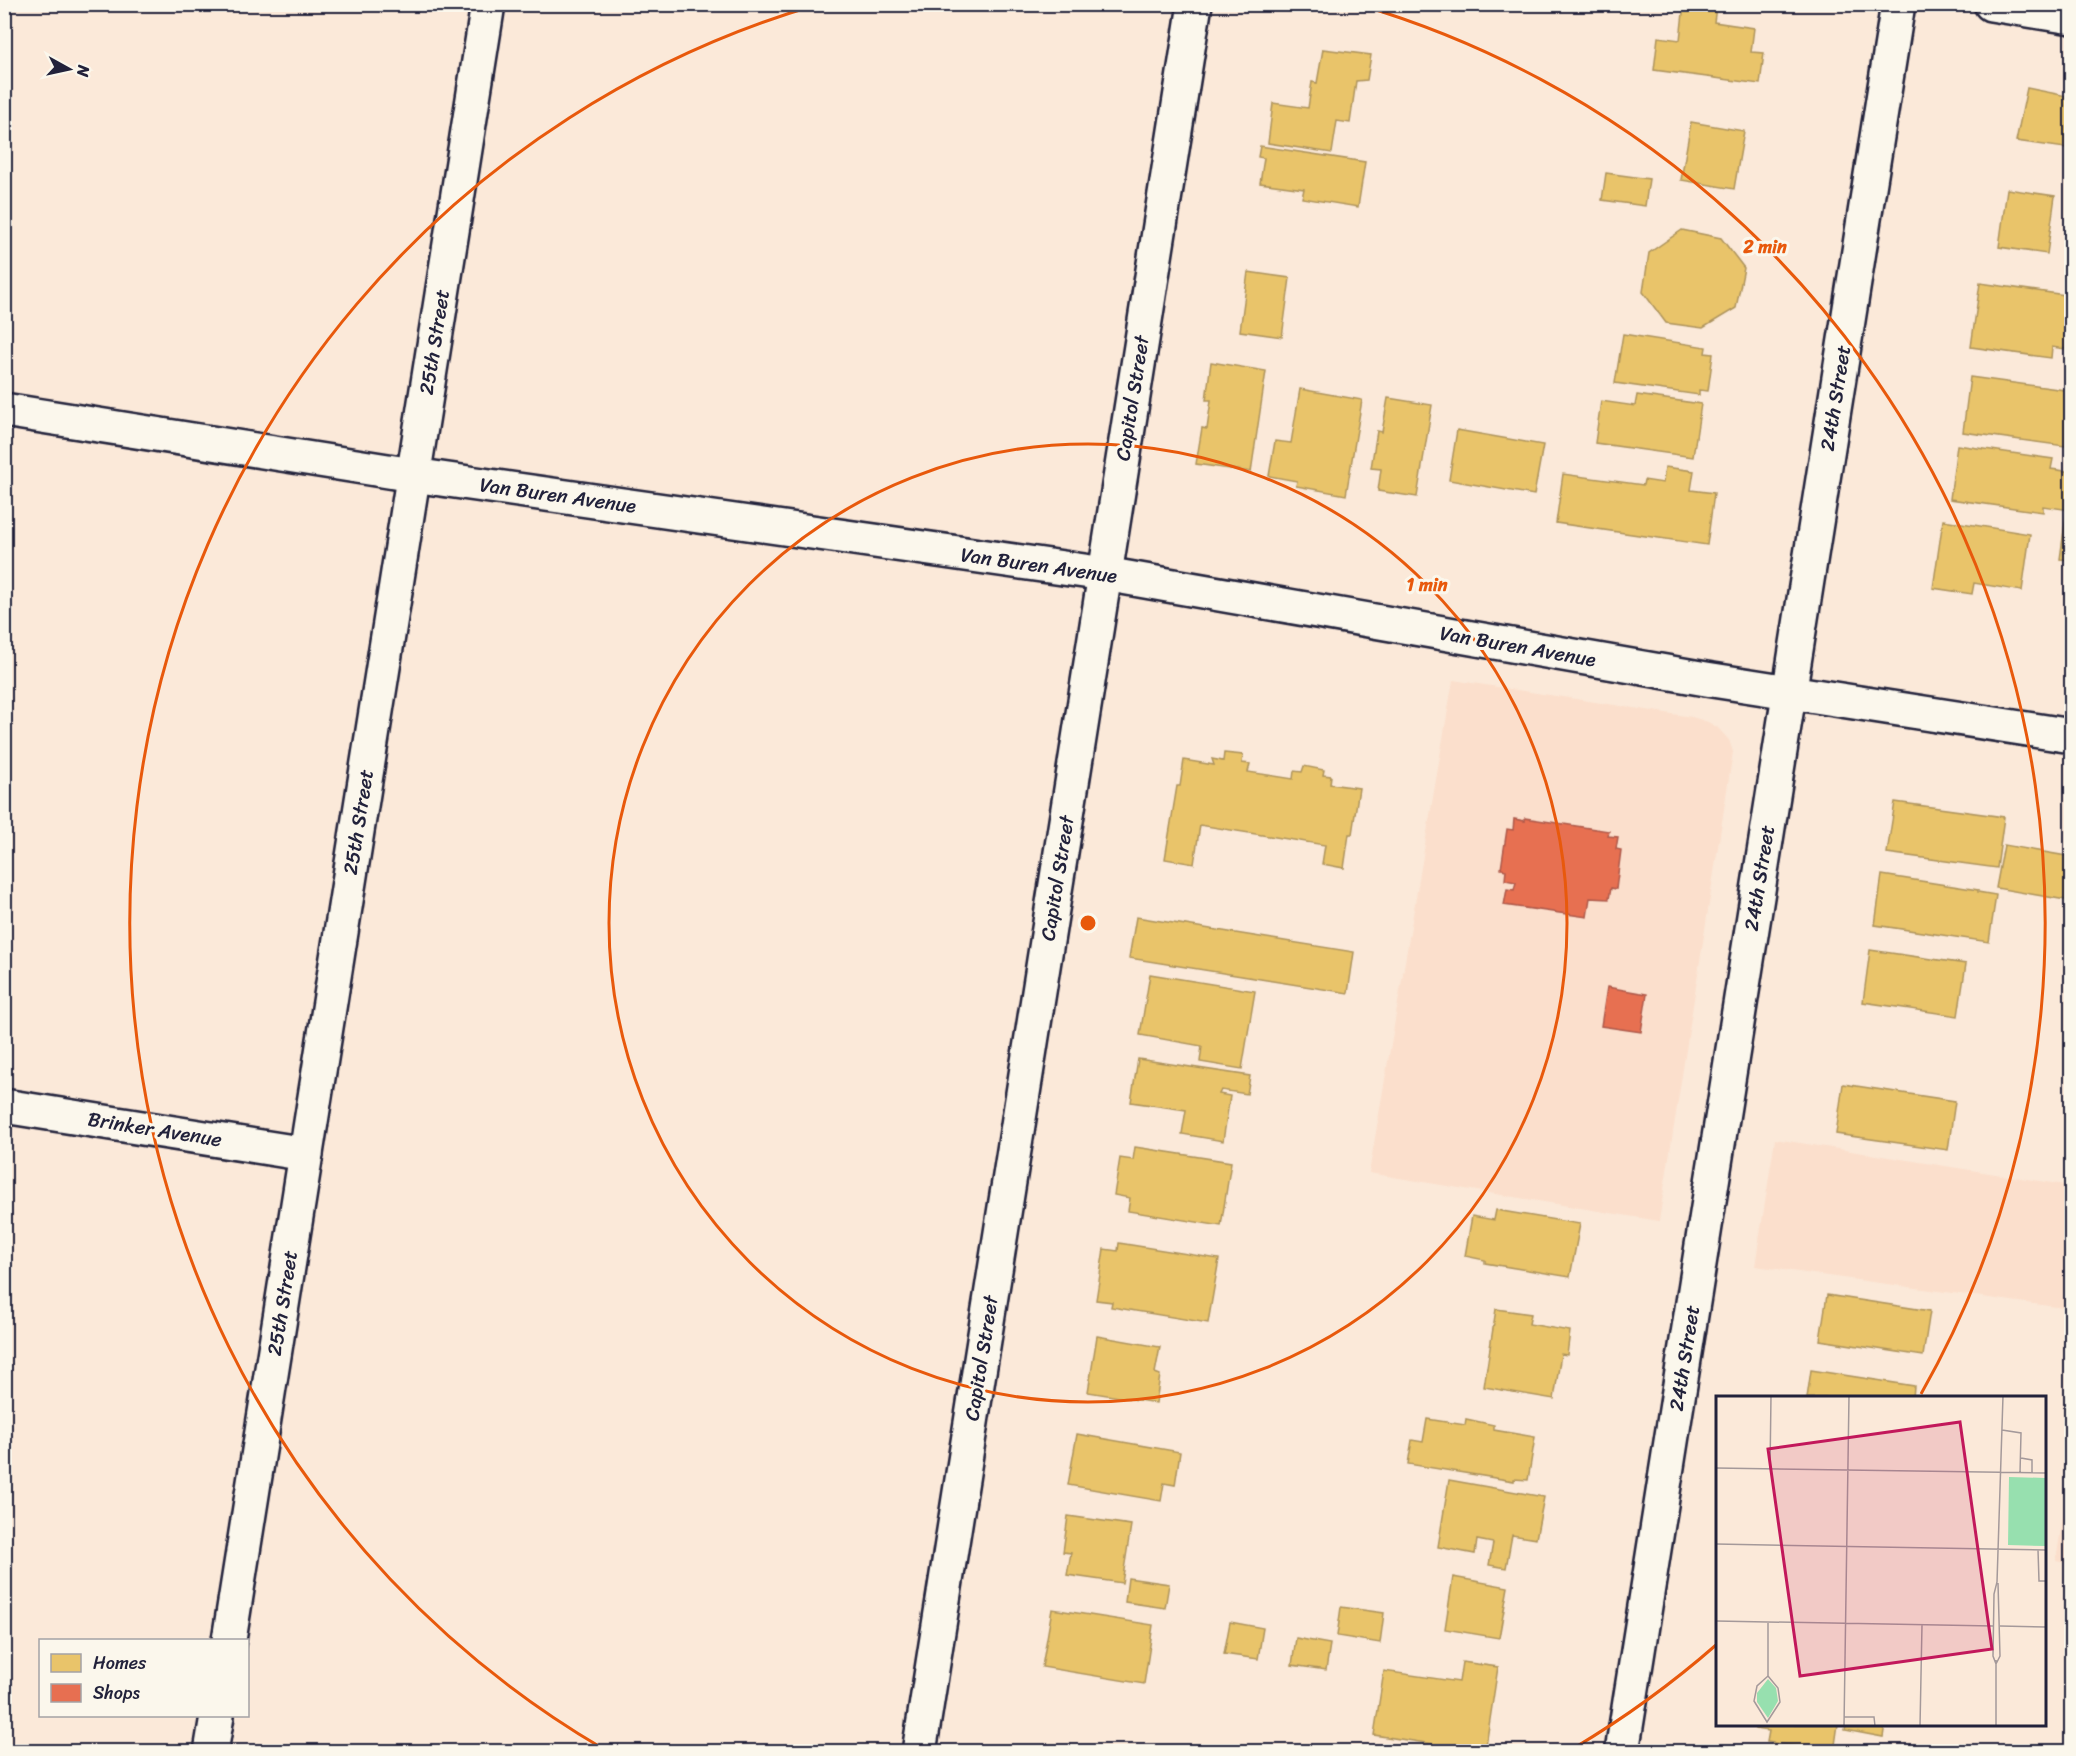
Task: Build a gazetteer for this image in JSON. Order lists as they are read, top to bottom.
{
  "streets": {
    "street": [
      "25th Street",
      "Capitol Street",
      "24th Street",
      "Van Buren Avenue",
      "Brinker Avenue"
    ]
  },
  "crossings": [
    ["25th Street", "Van Buren Avenue"],
    ["25th Street", "Brinker Avenue"],
    ["Capitol Street", "Van Buren Avenue"],
    ["24th Street", "Van Buren Avenue"]
  ],
  "legend": ["Homes", "Shops"],
  "north": "right",
  "rings": ["2 min", "1 min"]
}
